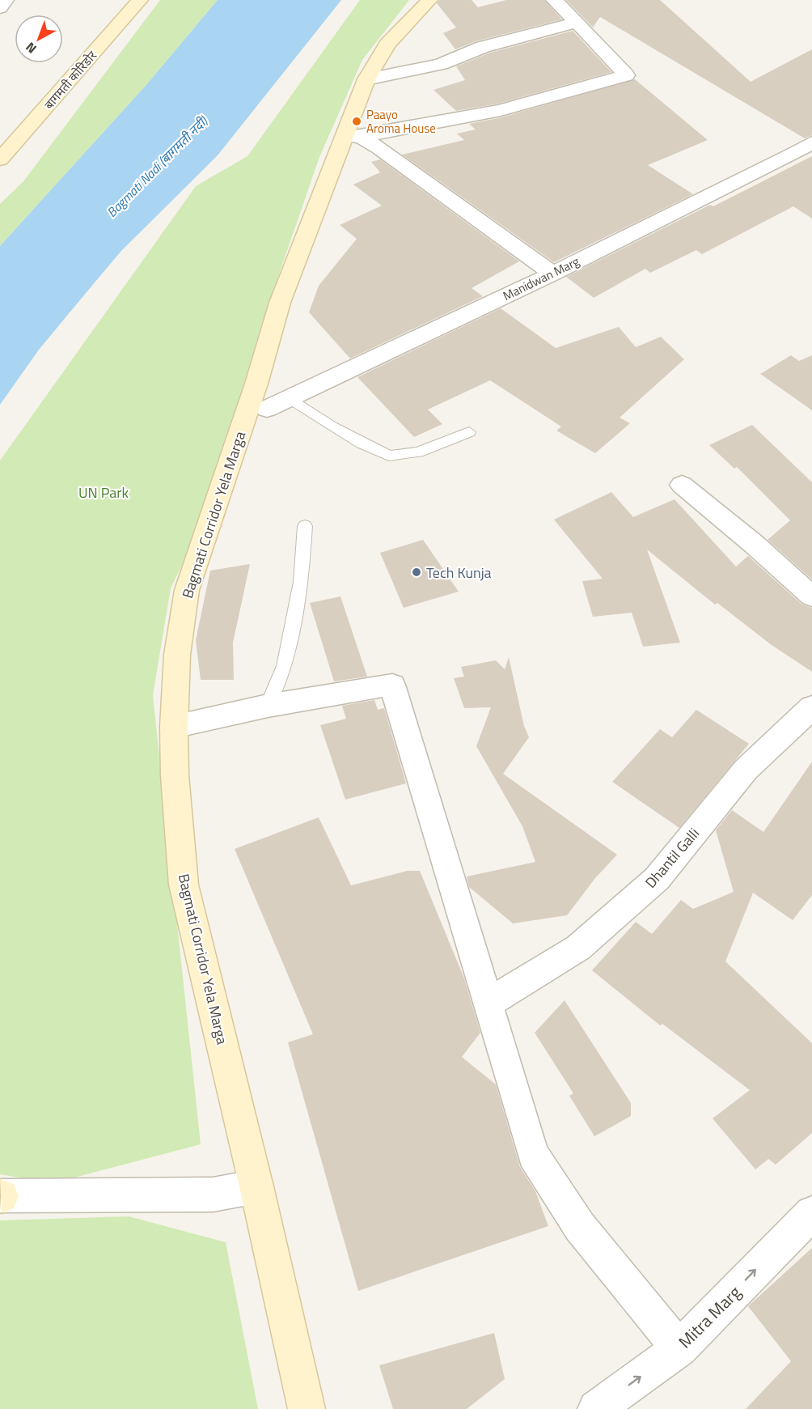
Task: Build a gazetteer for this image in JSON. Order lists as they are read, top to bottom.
{
  "streets": {
    "main road": ["बागमती कोरिडोर", "Bagmati Corridor Yela Marga"],
    "street": ["Manidwan Marg", "Dhantil Galli", "Mitra Marg"]
  },
  "one_way": ["Mitra Marg"],
  "water": ["Bagmati Nadi (बागमती नदी)"],
  "parks": ["UN Park"],
  "places": ["Paayo Aroma House", "Tech Kunja"],
  "north": "bottom left"
}
